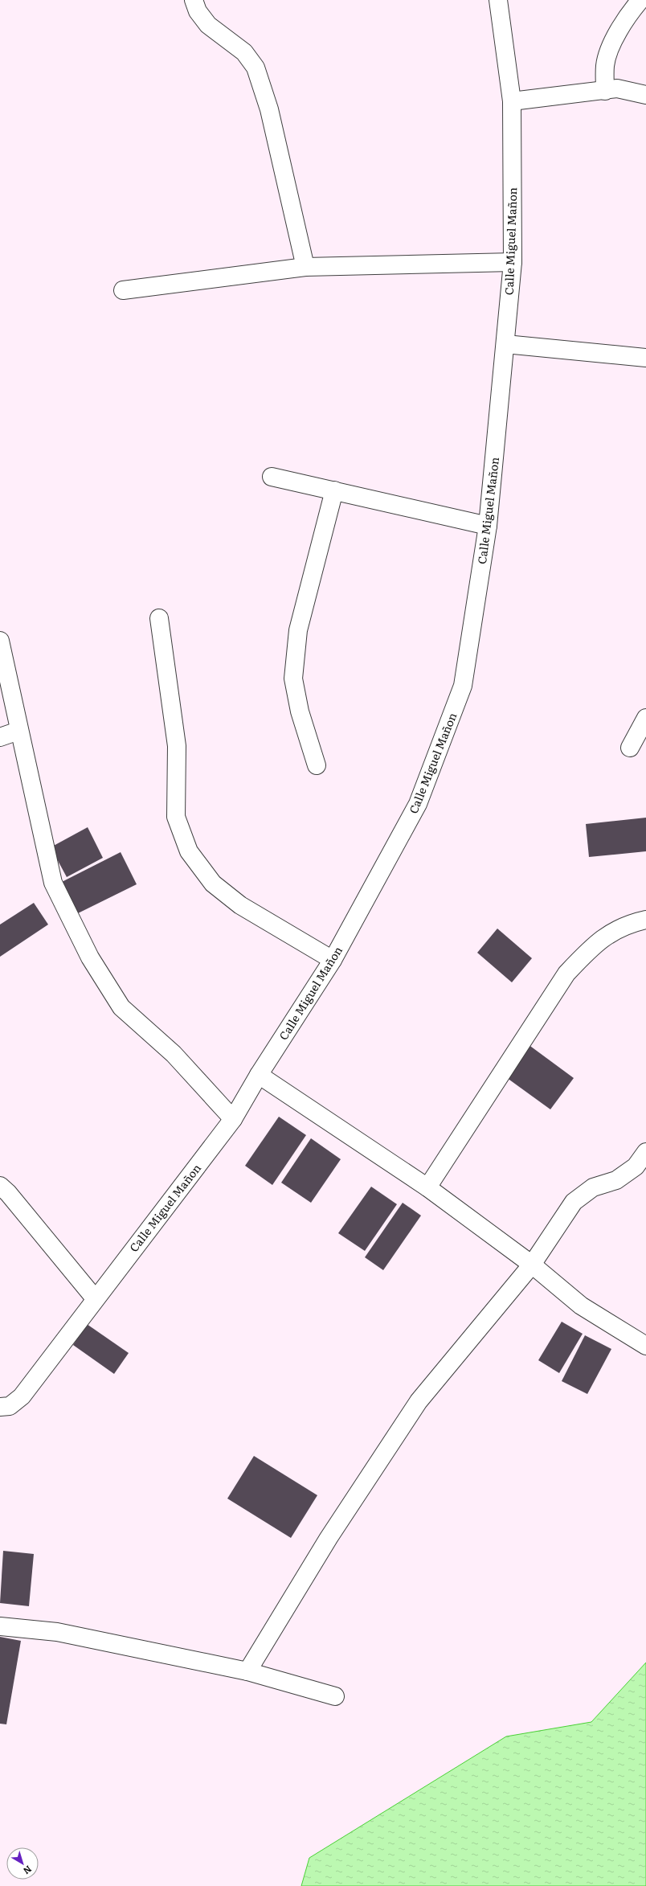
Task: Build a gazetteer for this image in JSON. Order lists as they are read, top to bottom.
{
  "streets": {
    "street": ["Calle Miguel Mañon"]
  },
  "north": "bottom right"
}
